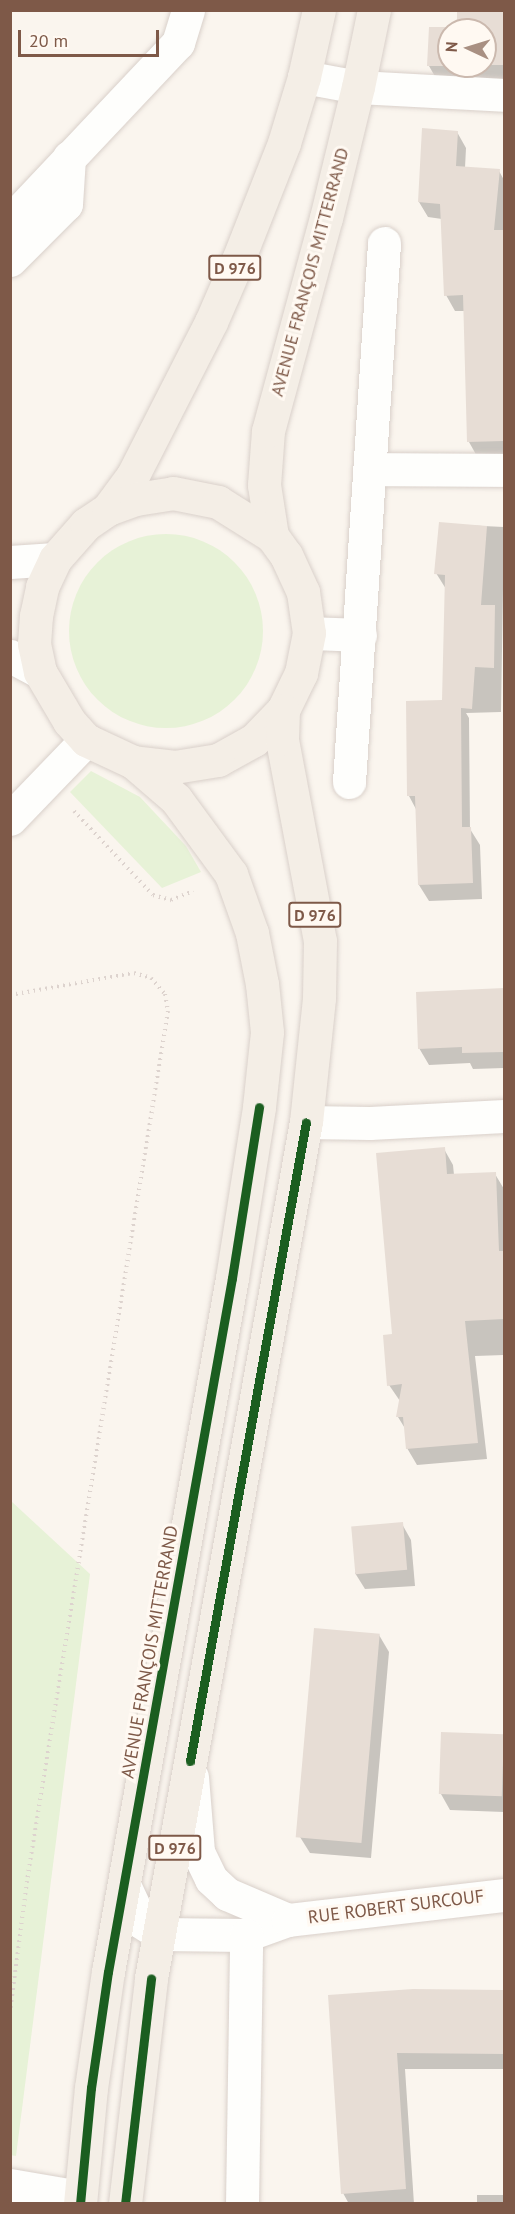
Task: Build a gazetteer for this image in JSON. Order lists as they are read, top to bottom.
{
  "streets": {
    "main road": ["D 976", "AVENUE FRANÇOIS MITTERRAND"],
    "street": ["RUE ROBERT SURCOUF"]
  },
  "crossings": [
    ["D 976", "RUE ROBERT SURCOUF"]
  ],
  "scale_bar": "20 m",
  "north": "left"
}
